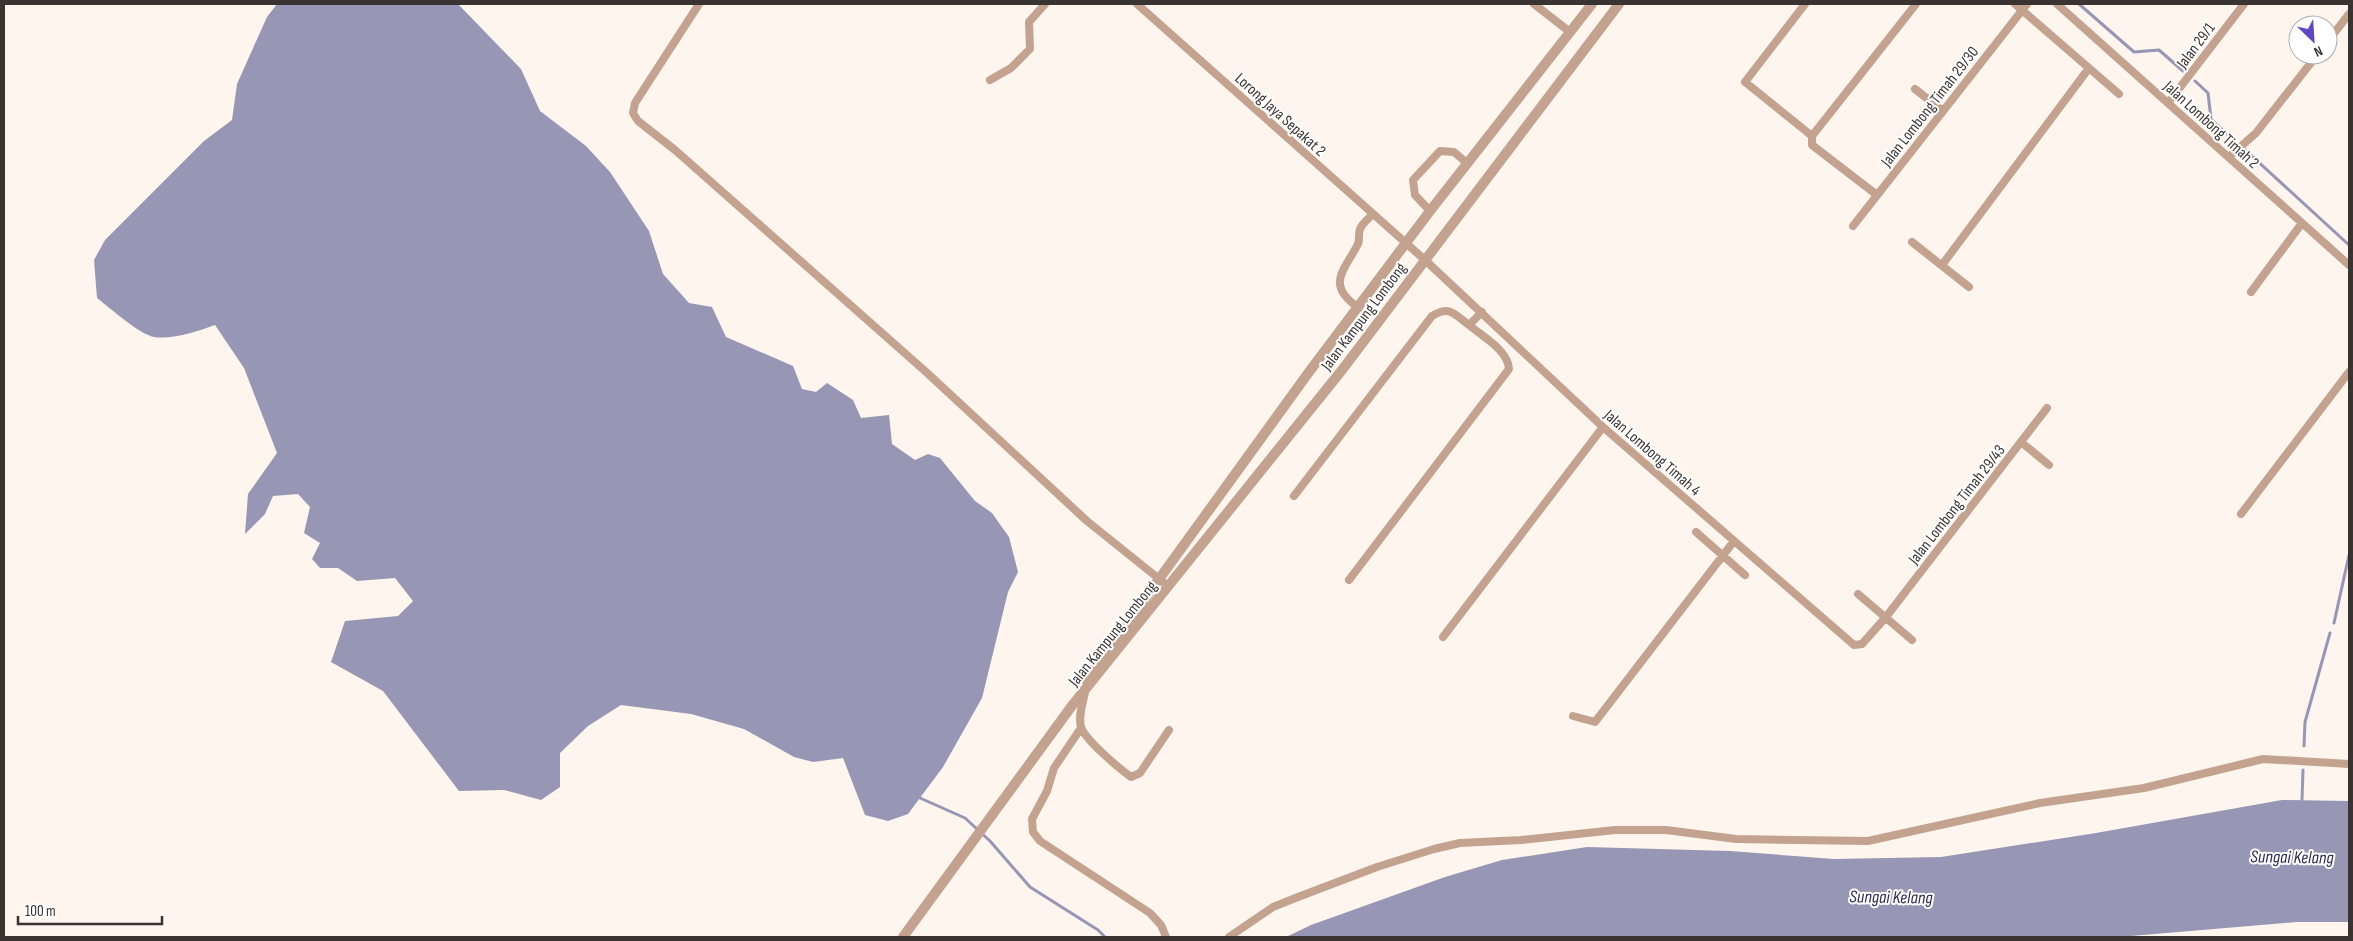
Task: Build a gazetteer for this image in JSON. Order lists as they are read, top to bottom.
{
  "streets": {
    "street": [
      "Jalan 29/1",
      "Jalan Lombong Timah 29/30",
      "Lorong Jaya Sepakat 2",
      "Jalan Lombong Timah 2",
      "Jalan Kampung Lombong",
      "Jalan Lombong Timah 4",
      "Jalan Lombong Timah 29/43"
    ]
  },
  "crossings": [
    ["Jalan 29/1", "Jalan Lombong Timah 2"],
    ["Lorong Jaya Sepakat 2", "Jalan Kampung Lombong"],
    ["Lorong Jaya Sepakat 2", "Jalan Lombong Timah 4"],
    ["Jalan Kampung Lombong", "Jalan Lombong Timah 4"],
    ["Jalan Lombong Timah 4", "Jalan Lombong Timah 29/43"]
  ],
  "water": ["Sungai Kelang"],
  "scale_bar": "100 m",
  "north": "bottom right"
}
